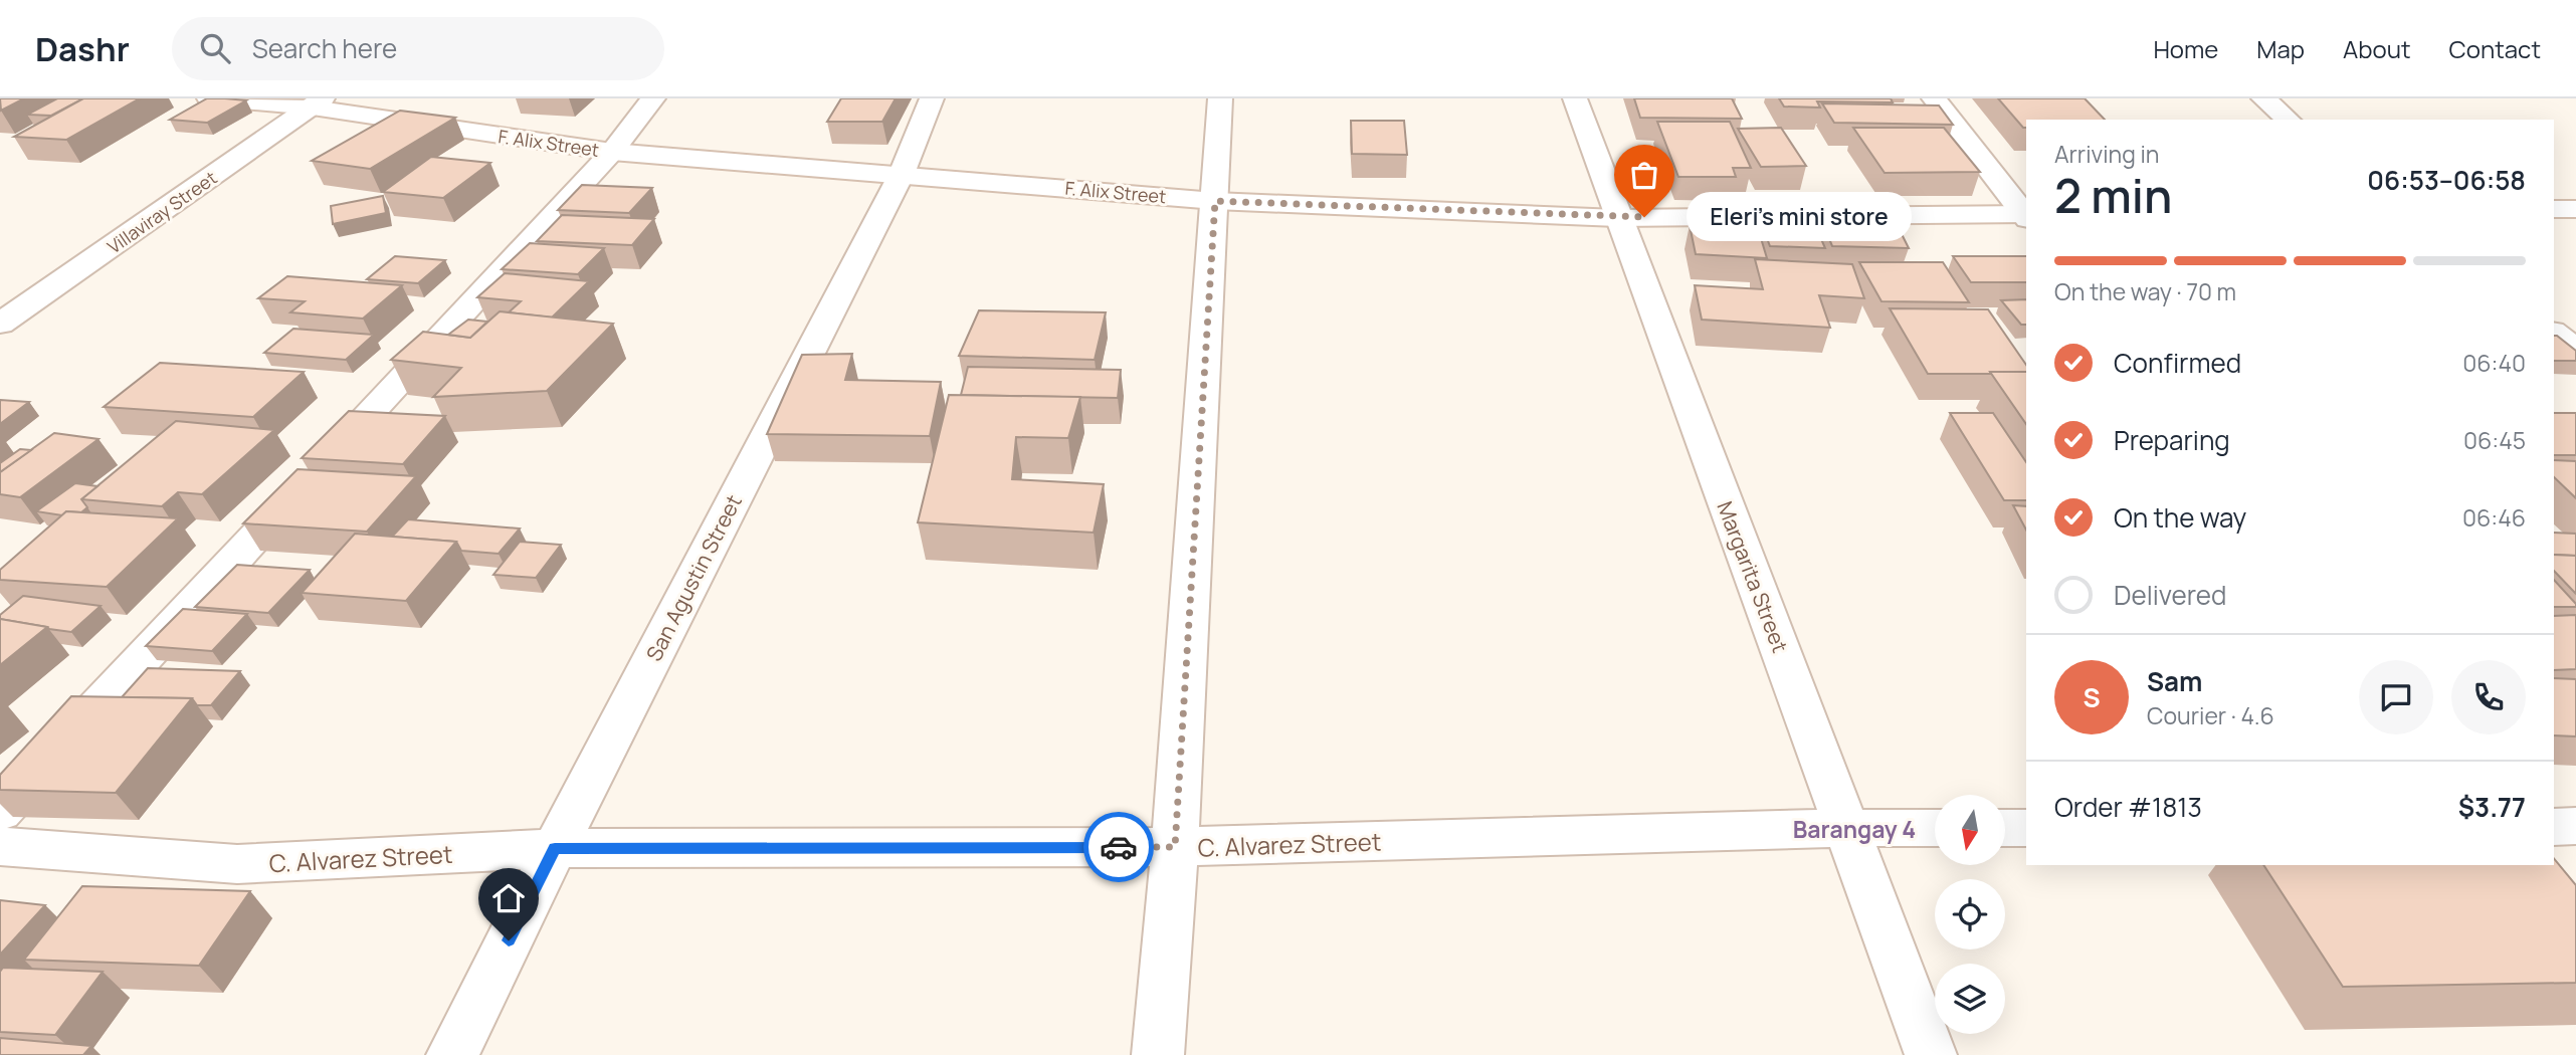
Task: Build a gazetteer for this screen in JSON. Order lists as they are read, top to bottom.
{
  "streets": {
    "street": [
      "F. Alix Street",
      "Villaviray Street",
      "Margarita Street",
      "San Agustin Street",
      "C. Alvarez Street"
    ]
  },
  "crossings": [
    ["F. Alix Street", "Villaviray Street"],
    ["F. Alix Street", "Margarita Street"],
    ["F. Alix Street", "San Agustin Street"],
    ["Margarita Street", "C. Alvarez Street"],
    ["San Agustin Street", "C. Alvarez Street"]
  ],
  "districts": ["Barangay 4"],
  "places": ["Eleri's mini store"],
  "north": "bottom",
  "page": {
    "header": "Dashr",
    "search": "Search here",
    "nav": [
      "Home",
      "Map",
      "About",
      "Contact"
    ],
    "heading": ["2 min", "Arriving in", "06:53–06:58"],
    "panel": [
      "Sam",
      "Courier · 4.6",
      "Order #1813",
      "$3.77"
    ],
    "bubble": "Eleri's mini store",
    "bar": "On the way · 70 m",
    "list": [
      ["Confirmed", "06:40"],
      ["Preparing", "06:45"],
      ["On the way", "06:46"],
      "Delivered"
    ],
    "round": "S"
  }
}
